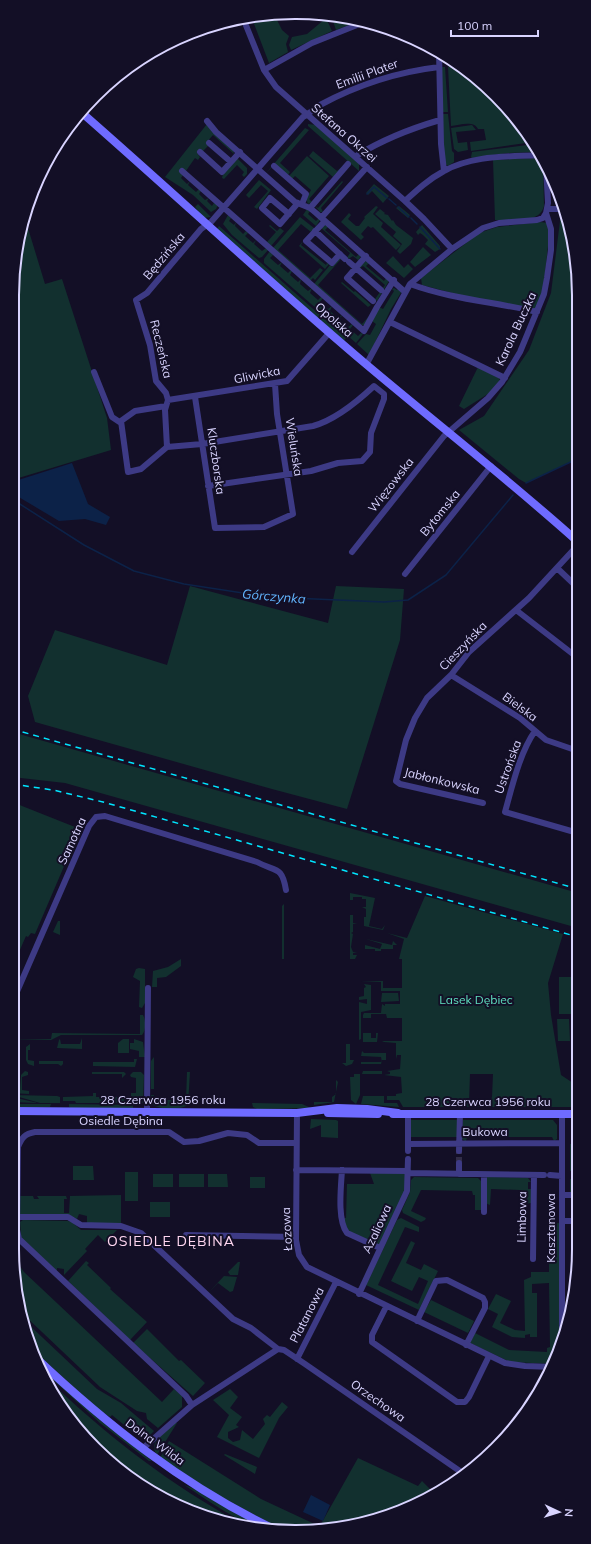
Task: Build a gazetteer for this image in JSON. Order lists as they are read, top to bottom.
{
  "streets": {
    "street": [
      "Emilii Plater",
      "Stefana Okrzei",
      "Będzińska",
      "Opolska",
      "Karola Buczka",
      "Reczeńska",
      "Gliwicka",
      "Wieluńska",
      "Kluczborska",
      "Więzowska",
      "Bytomska",
      "Cieszyńska",
      "Bielska",
      "Ustrońska",
      "Jabłonkowska",
      "Samotna",
      "28 Czerwca 1956 roku",
      "Osiedle Dębina",
      "Bukowa",
      "Limbowa",
      "Kasztanowa",
      "Łozowa",
      "Azaliowa",
      "Platanowa",
      "Orzechowa",
      "Dolna Wilda"
    ]
  },
  "crossings": [
    ["Emilii Plater", "Stefana Okrzei"],
    ["Emilii Plater", "Będzińska"],
    ["Będzińska", "Opolska"],
    ["Będzińska", "Reczeńska"],
    ["Opolska", "Karola Buczka"],
    ["Opolska", "Gliwicka"],
    ["Opolska", "Więzowska"],
    ["Opolska", "Bytomska"],
    ["Karola Buczka", "Więzowska"],
    ["Reczeńska", "Gliwicka"],
    ["Gliwicka", "Wieluńska"],
    ["Gliwicka", "Kluczborska"],
    ["Wieluńska", "Kluczborska"],
    ["Cieszyńska", "Bielska"],
    ["Cieszyńska", "Jabłonkowska"],
    ["Bielska", "Ustrońska"],
    ["28 Czerwca 1956 roku", "Kasztanowa"],
    ["28 Czerwca 1956 roku", "Łozowa"],
    ["Osiedle Dębina", "Łozowa"],
    ["Bukowa", "Kasztanowa"],
    ["Łozowa", "Azaliowa"],
    ["Łozowa", "Platanowa"],
    ["Platanowa", "Orzechowa"]
  ],
  "districts": ["OSIEDLE DĘBINA"],
  "water": ["Górczynka"],
  "parks": ["Lasek Dębiec"],
  "scale_bar": "100 m",
  "north": "right"
}
